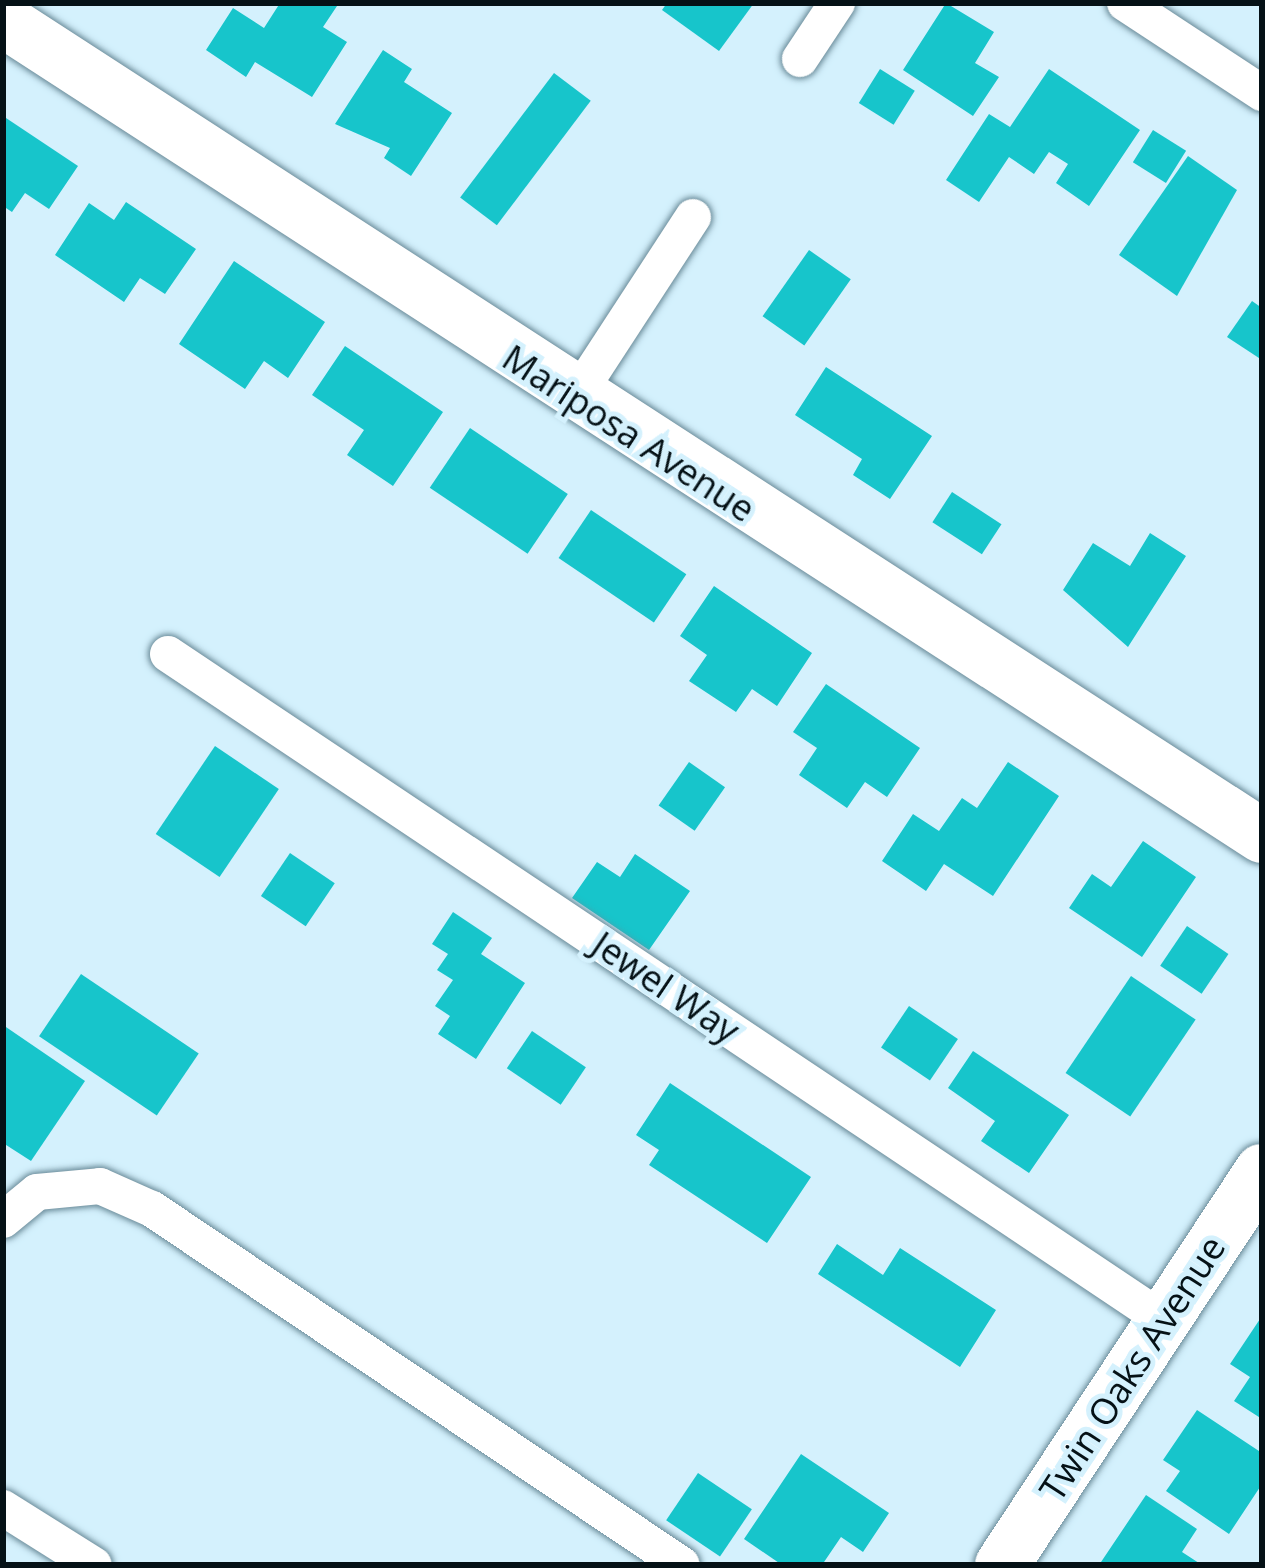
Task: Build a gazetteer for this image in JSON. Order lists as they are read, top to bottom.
{
  "streets": {
    "street": ["Mariposa Avenue", "Jewel Way", "Twin Oaks Avenue"]
  },
  "crossings": [
    ["Jewel Way", "Twin Oaks Avenue"]
  ]
}
